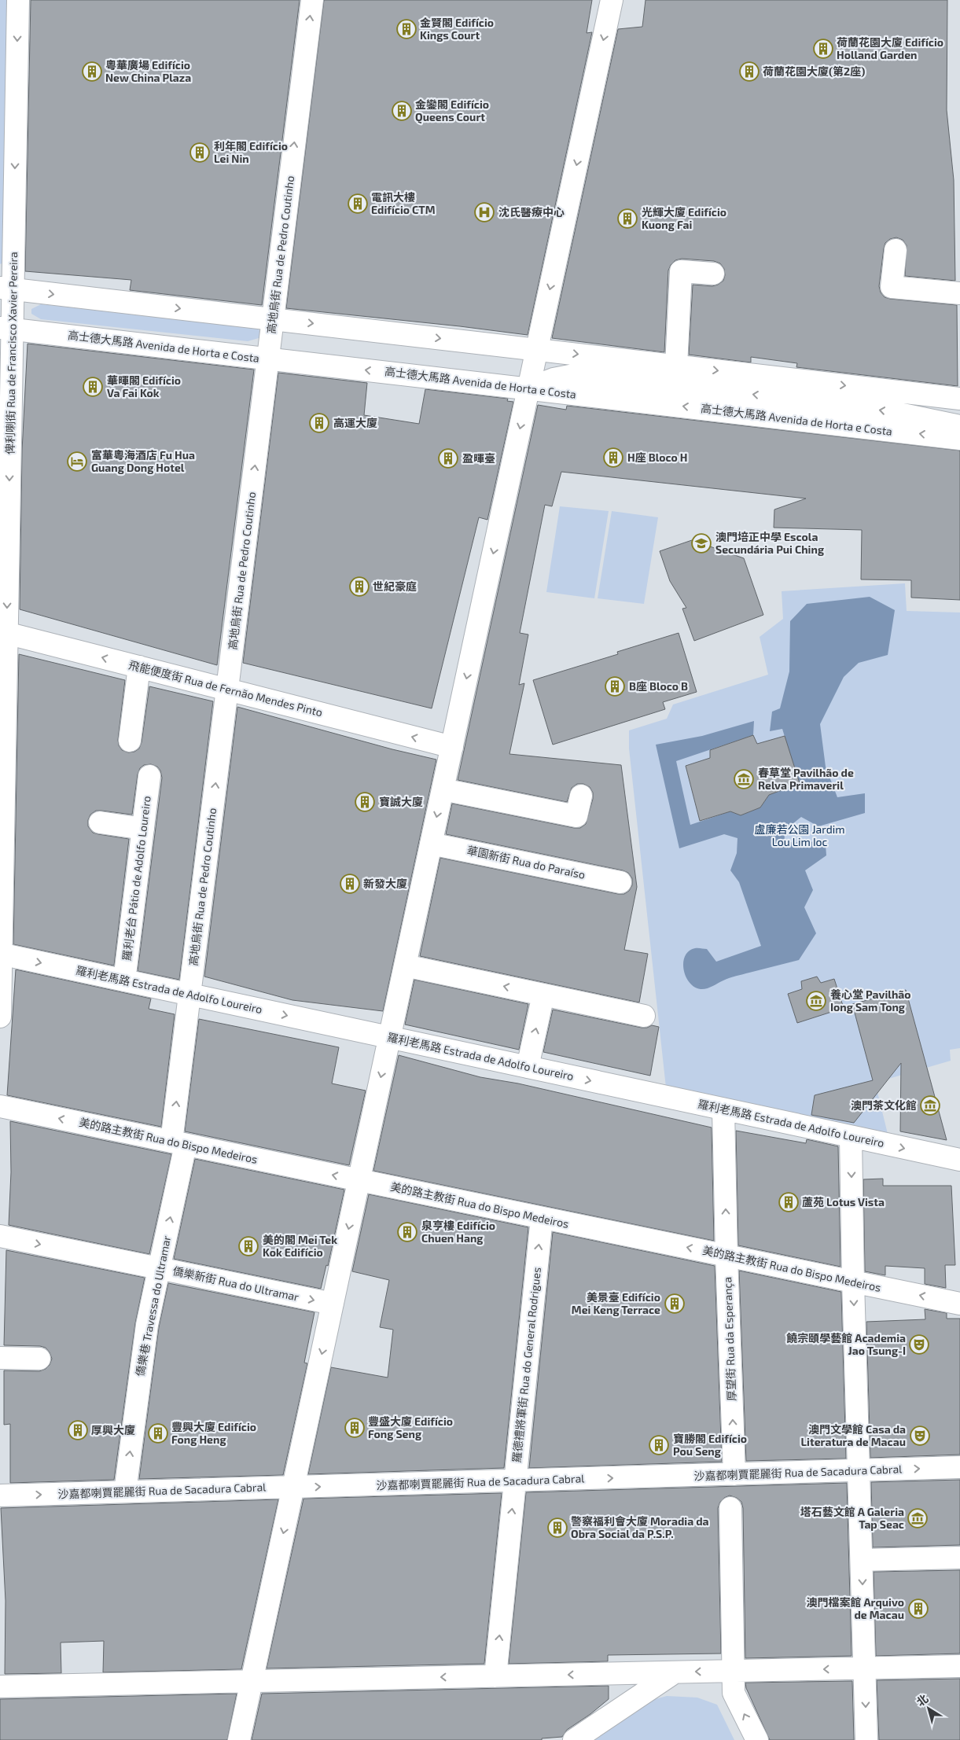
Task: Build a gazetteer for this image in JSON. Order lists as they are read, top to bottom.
{
  "streets": {
    "street": [
      "高地烏街 Rua de Pedro Coutinho",
      "高士德大馬路 Avenida de Horta e Costa",
      "俾利喇街 Rua de Francisco Xavier Pereira",
      "飛能便度街 Rua de Fernão Mendes Pinto",
      "華園新街 Rua do Paraíso",
      "羅利老台 Pátio de Adolfo Loureiro",
      "羅利老馬路 Estrada de Adolfo Loureiro",
      "美的路主教街 Rua do Bispo Medeiros",
      "僑樂新街 Rua do Ultramar",
      "僑樂巷 Travessa do Ultramar",
      "厚望街 Rua da Esperança",
      "羅德禮將軍街 Rua do General Rodrigues",
      "沙嘉都喇賈罷麗街 Rua de Sacadura Cabral"
    ]
  },
  "crossings": [
    ["高地烏街 Rua de Pedro Coutinho", "高士德大馬路 Avenida de Horta e Costa"],
    ["高地烏街 Rua de Pedro Coutinho", "飛能便度街 Rua de Fernão Mendes Pinto"],
    ["高地烏街 Rua de Pedro Coutinho", "羅利老馬路 Estrada de Adolfo Loureiro"],
    ["高地烏街 Rua de Pedro Coutinho", "美的路主教街 Rua do Bispo Medeiros"],
    ["高地烏街 Rua de Pedro Coutinho", "僑樂巷 Travessa do Ultramar"],
    ["高士德大馬路 Avenida de Horta e Costa", "俾利喇街 Rua de Francisco Xavier Pereira"],
    ["俾利喇街 Rua de Francisco Xavier Pereira", "飛能便度街 Rua de Fernão Mendes Pinto"],
    ["俾利喇街 Rua de Francisco Xavier Pereira", "羅利老馬路 Estrada de Adolfo Loureiro"],
    ["羅利老台 Pátio de Adolfo Loureiro", "羅利老馬路 Estrada de Adolfo Loureiro"],
    ["羅利老馬路 Estrada de Adolfo Loureiro", "厚望街 Rua da Esperança"],
    ["美的路主教街 Rua do Bispo Medeiros", "僑樂巷 Travessa do Ultramar"],
    ["美的路主教街 Rua do Bispo Medeiros", "厚望街 Rua da Esperança"],
    ["美的路主教街 Rua do Bispo Medeiros", "羅德禮將軍街 Rua do General Rodrigues"],
    ["僑樂新街 Rua do Ultramar", "僑樂巷 Travessa do Ultramar"],
    ["僑樂巷 Travessa do Ultramar", "沙嘉都喇賈罷麗街 Rua de Sacadura Cabral"],
    ["厚望街 Rua da Esperança", "沙嘉都喇賈罷麗街 Rua de Sacadura Cabral"],
    ["羅德禮將軍街 Rua do General Rodrigues", "沙嘉都喇賈罷麗街 Rua de Sacadura Cabral"]
  ],
  "one_way": [
    "高地烏街 Rua de Pedro Coutinho",
    "俾利喇街 Rua de Francisco Xavier Pereira",
    "飛能便度街 Rua de Fernão Mendes Pinto",
    "羅利老馬路 Estrada de Adolfo Loureiro",
    "美的路主教街 Rua do Bispo Medeiros",
    "僑樂新街 Rua do Ultramar",
    "羅德禮將軍街 Rua do General Rodrigues"
  ],
  "parks": ["盧廉若公園 Jardim Lou Lim Ioc"],
  "places": {
    "building": [
      "金賢閣 Edifício Kings Court",
      "荷蘭花園大廈 Edifício Holland Garden",
      "粵華廣場 Edifício New China Plaza",
      "荷蘭花園大廈(第2座)",
      "金鑾閣 Edifício Queens Court",
      "利年閣 Edifício Lei Nin",
      "電訊大樓 Edifício CTM",
      "光輝大廈 Edifício Kuong Fai",
      "華暉閣 Edifício Va Fai Kok",
      "高運大廈",
      "H座 Bloco H",
      "盈暉臺",
      "世紀豪庭",
      "B座 Bloco B",
      "寶誠大廈",
      "新發大廈",
      "蘆苑 Lotus Vista",
      "泉亨樓 Edifício Chuen Hang",
      "美的閣 Mei Tek Kok Edifício",
      "美景臺 Edifício Mei Keng Terrace",
      "豐盛大廈 Edifício Fong Seng",
      "厚興大廈",
      "豐興大廈 Edifício Fong Heng",
      "寶勝閣 Edifício Pou Seng",
      "警察福利會大廈 Moradia da Obra Social da P.S.P.",
      "澳門檔案館 Arquivo de Macau"
    ],
    "hospital": ["沈氏醫療中心"],
    "hotel": ["富華粵海酒店 Fu Hua Guang Dong Hotel"],
    "school or university": ["澳門培正中學 Escola Secundária Pui Ching"],
    "museum": [
      "春草堂 Pavilhão de Relva Primaveril",
      "養心堂 Pavilhão Iong Sam Tong",
      "澳門茶文化館",
      "塔石藝文館 A Galeria Tap Seac"
    ],
    "theatre": ["饒宗頤學藝館 Academia Jao Tsung-I", "澳門文學館 Casa da Literatura de Macau"]
  },
  "north": "top left"
}
